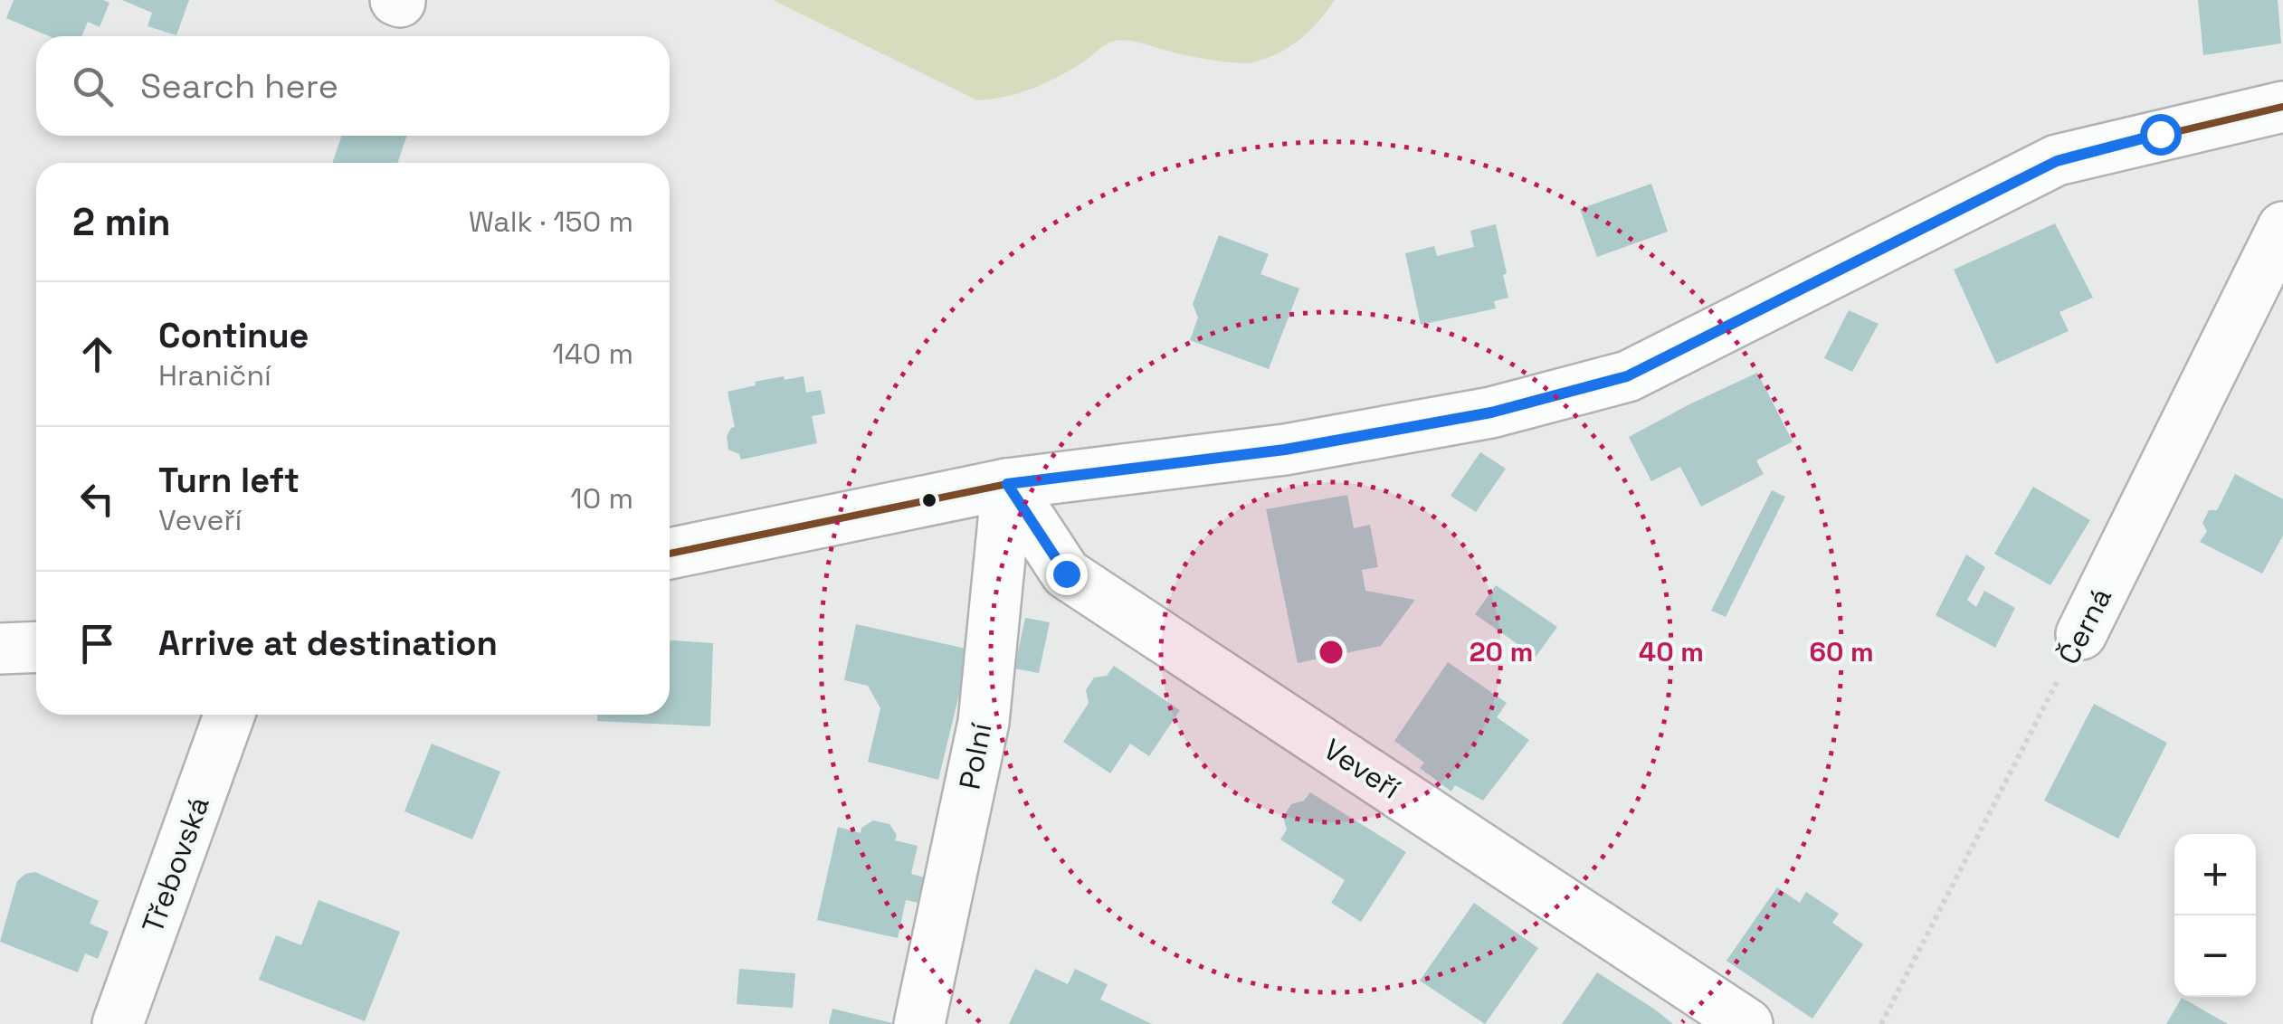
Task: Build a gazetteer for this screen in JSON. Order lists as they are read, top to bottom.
{
  "streets": {
    "street": [
      "Černá",
      "Polní",
      "Veveří",
      "Třebovská"
    ]
  },
  "crossings": [
    ["Polní", "Veveří"]
  ],
  "page": {
    "search": "Search here",
    "heading": ["2 min", "Walk · 150 m"],
    "list": [
      ["Continue", "Hraniční", "140 m"],
      ["Turn left", "Veveří", "10 m"],
      "Arrive at destination"
    ],
    "map_buttons": ["+", "−"]
  },
  "rings": ["20 m", "40 m", "60 m"]
}
